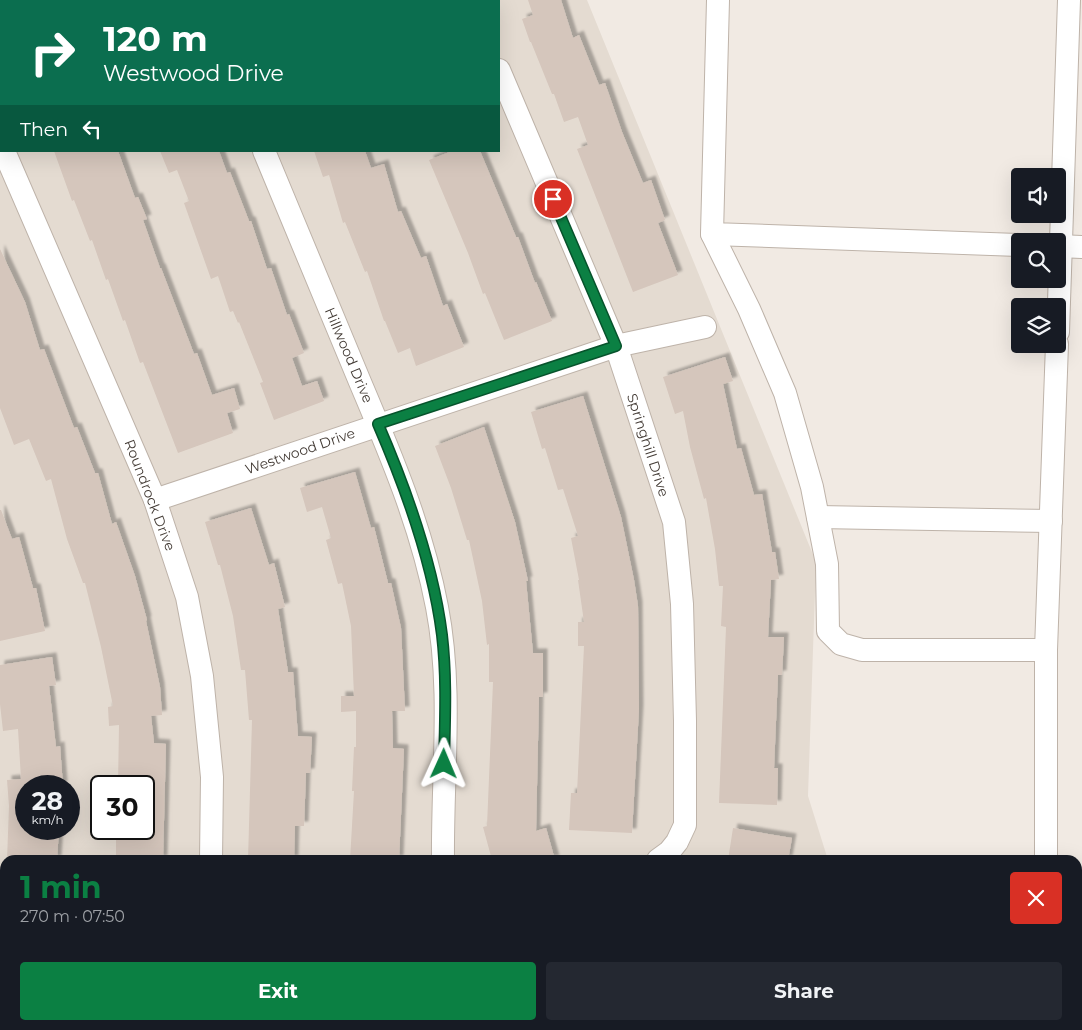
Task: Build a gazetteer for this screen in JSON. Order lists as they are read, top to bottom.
{
  "streets": {
    "street": [
      "Hillwood Drive",
      "Springhill Drive",
      "Westwood Drive",
      "Roundrock Drive"
    ]
  },
  "crossings": [
    ["Hillwood Drive", "Westwood Drive"],
    ["Springhill Drive", "Westwood Drive"],
    ["Westwood Drive", "Roundrock Drive"]
  ],
  "page": {
    "turn": ["120 m", "Westwood Drive"],
    "then": "Then",
    "speed": "28 km/h",
    "limit": "30",
    "heading": ["1 min", "270 m · 07:50"],
    "buttons": ["Exit", "Share"]
  }
}
